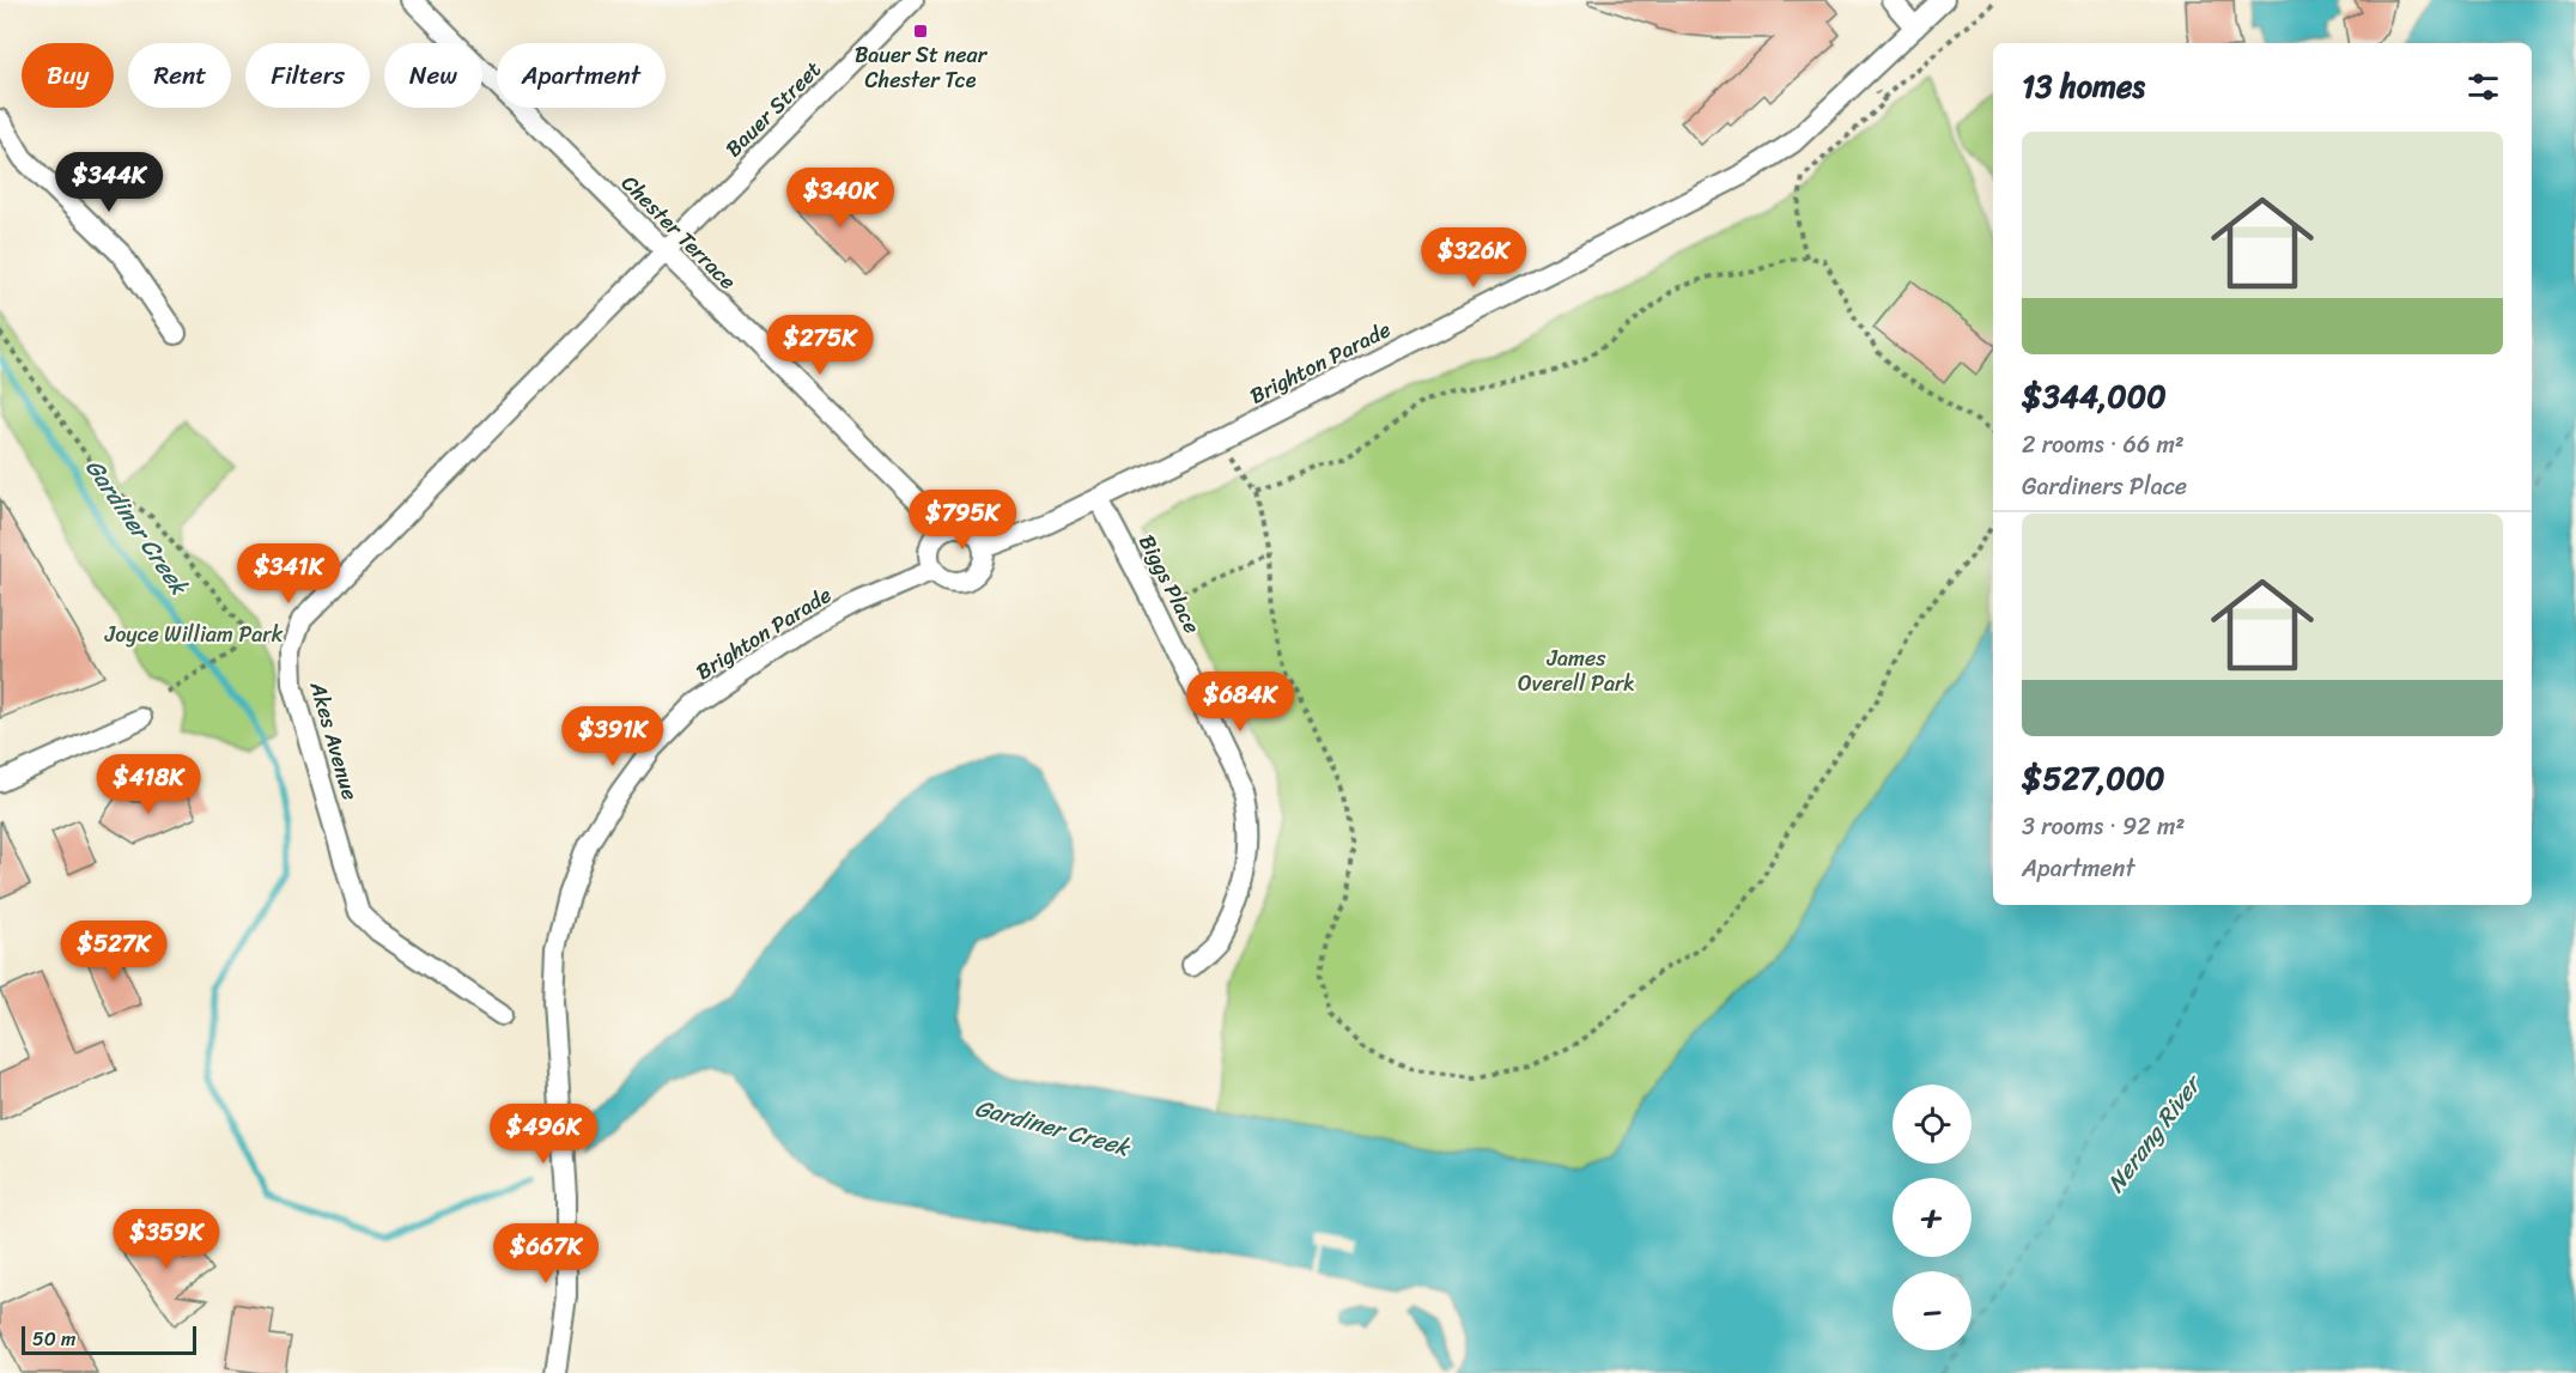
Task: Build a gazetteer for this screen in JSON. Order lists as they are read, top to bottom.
{
  "streets": {
    "street": [
      "Bauer Street",
      "Chester Terrace",
      "Brighton Parade",
      "Biggs Place",
      "Akes Avenue"
    ]
  },
  "crossings": [
    ["Bauer Street", "Chester Terrace"],
    ["Bauer Street", "Akes Avenue"],
    ["Chester Terrace", "Brighton Parade"],
    ["Chester Terrace", "Akes Avenue"],
    ["Brighton Parade", "Biggs Place"]
  ],
  "water": ["Gardiner Creek", "Nerang River"],
  "parks": ["Joyce William Park", "James Overell Park"],
  "places": {
    "transit": ["Bauer St near Chester Tce"]
  },
  "scale_bar": "50 m",
  "page": {
    "chip": [
      "Buy",
      "Rent",
      "Filters",
      "New",
      "Apartment"
    ],
    "heading": "13 homes",
    "list": [
      {
        "name": "$344,000",
        "note": "2 rooms · 66 m² · Gardiners Place"
      },
      {
        "name": "$527,000",
        "note": "3 rooms · 92 m² · Apartment"
      }
    ],
    "price": [
      "$344K",
      "$340K",
      "$326K",
      "$275K",
      "$795K",
      "$341K",
      "$684K",
      "$391K",
      "$418K",
      "$527K",
      "$496K",
      "$359K",
      "$667K"
    ],
    "map_buttons": ["+", "−"],
    "scale": "50 m"
  }
}
